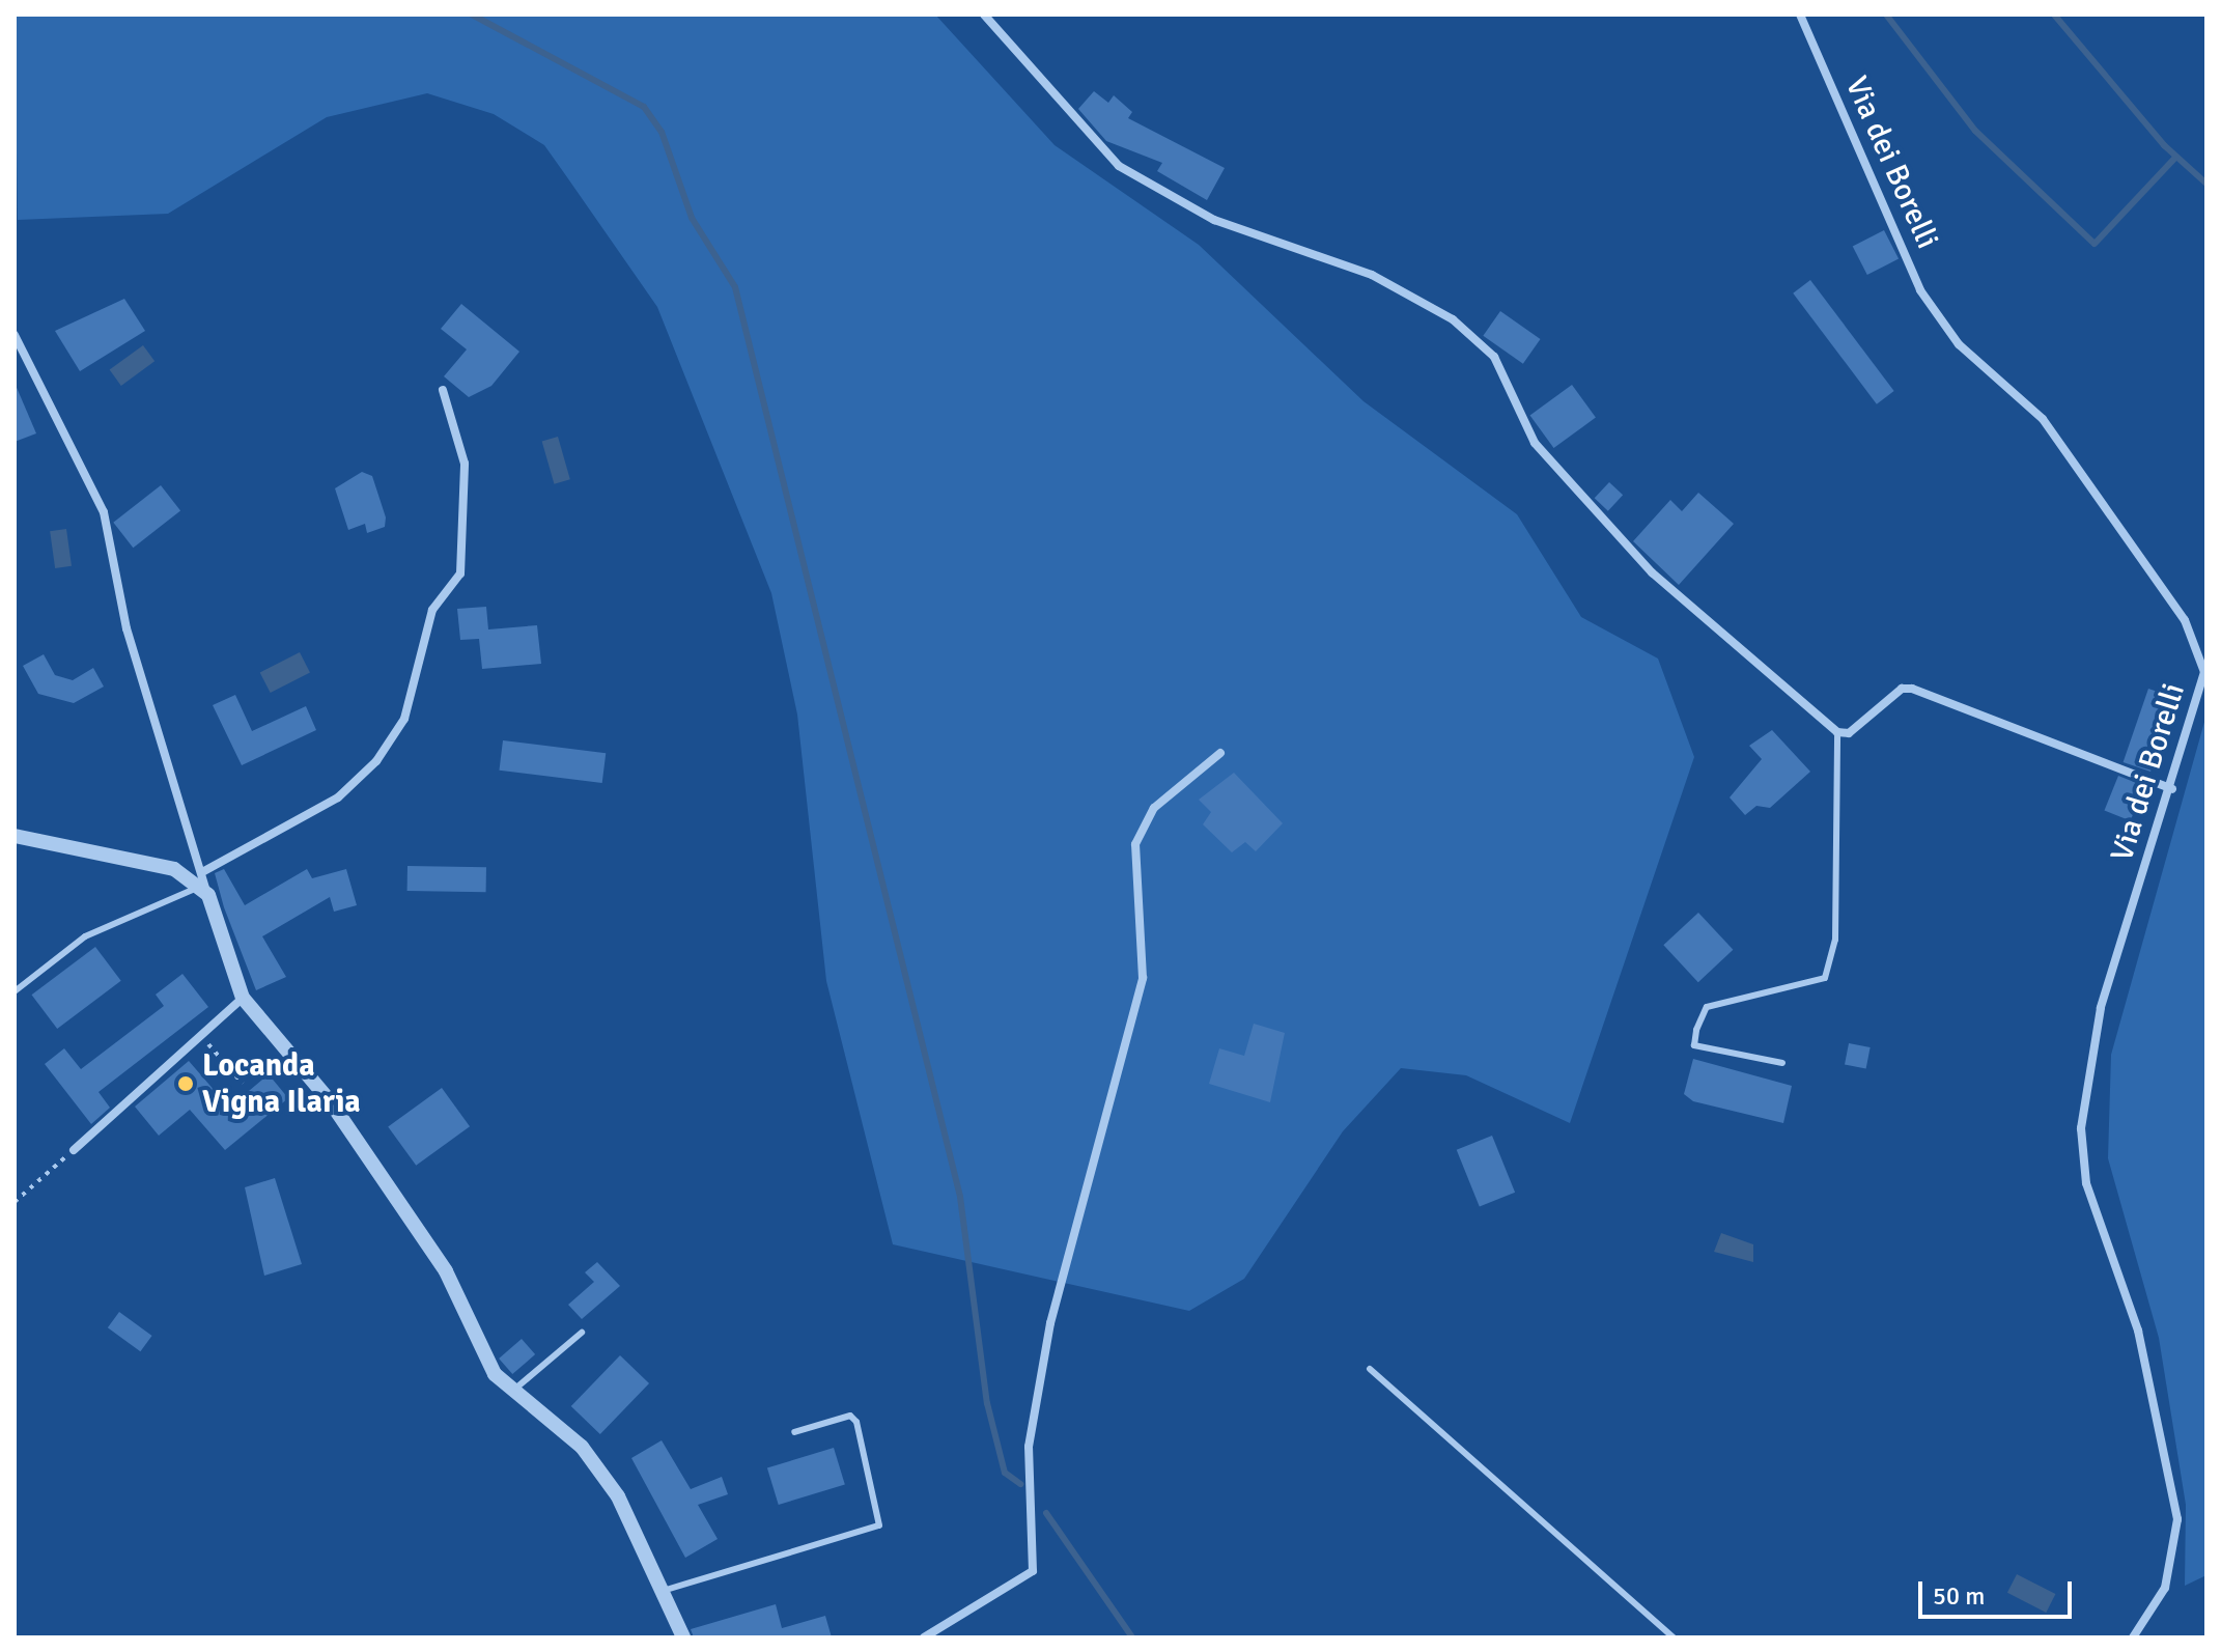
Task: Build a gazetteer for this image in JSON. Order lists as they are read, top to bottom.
{
  "streets": {
    "street": ["Via dei Borelli"]
  },
  "places": ["Locanda Vigna Ilaria"],
  "scale_bar": "50 m"
}
